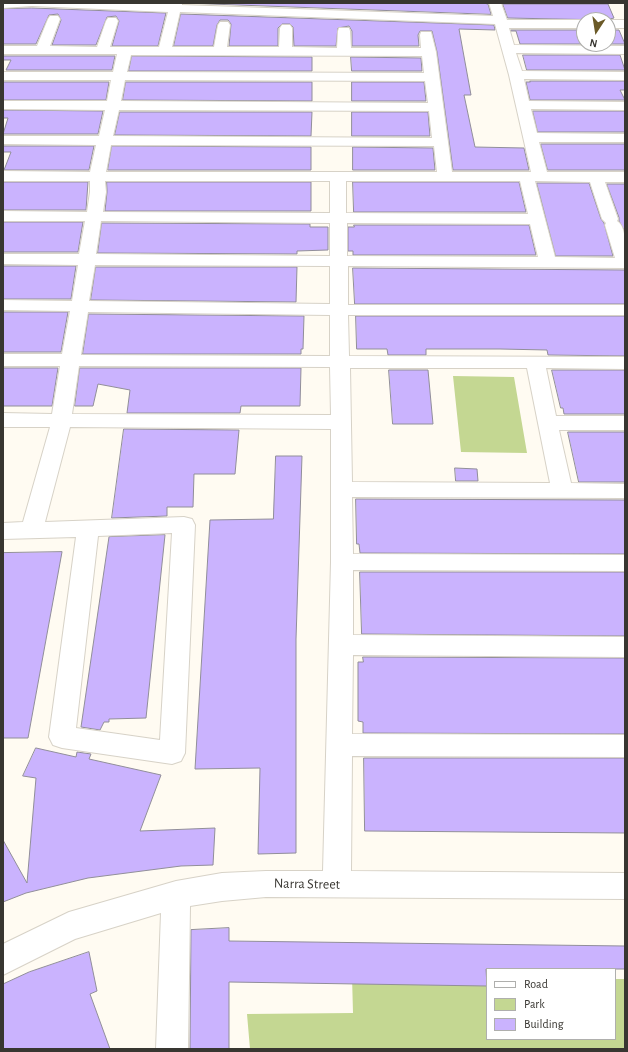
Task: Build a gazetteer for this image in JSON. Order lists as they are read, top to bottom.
{
  "streets": {
    "street": ["Narra Street"]
  },
  "legend": ["Road", "Park", "Building"],
  "north": "bottom"
}
